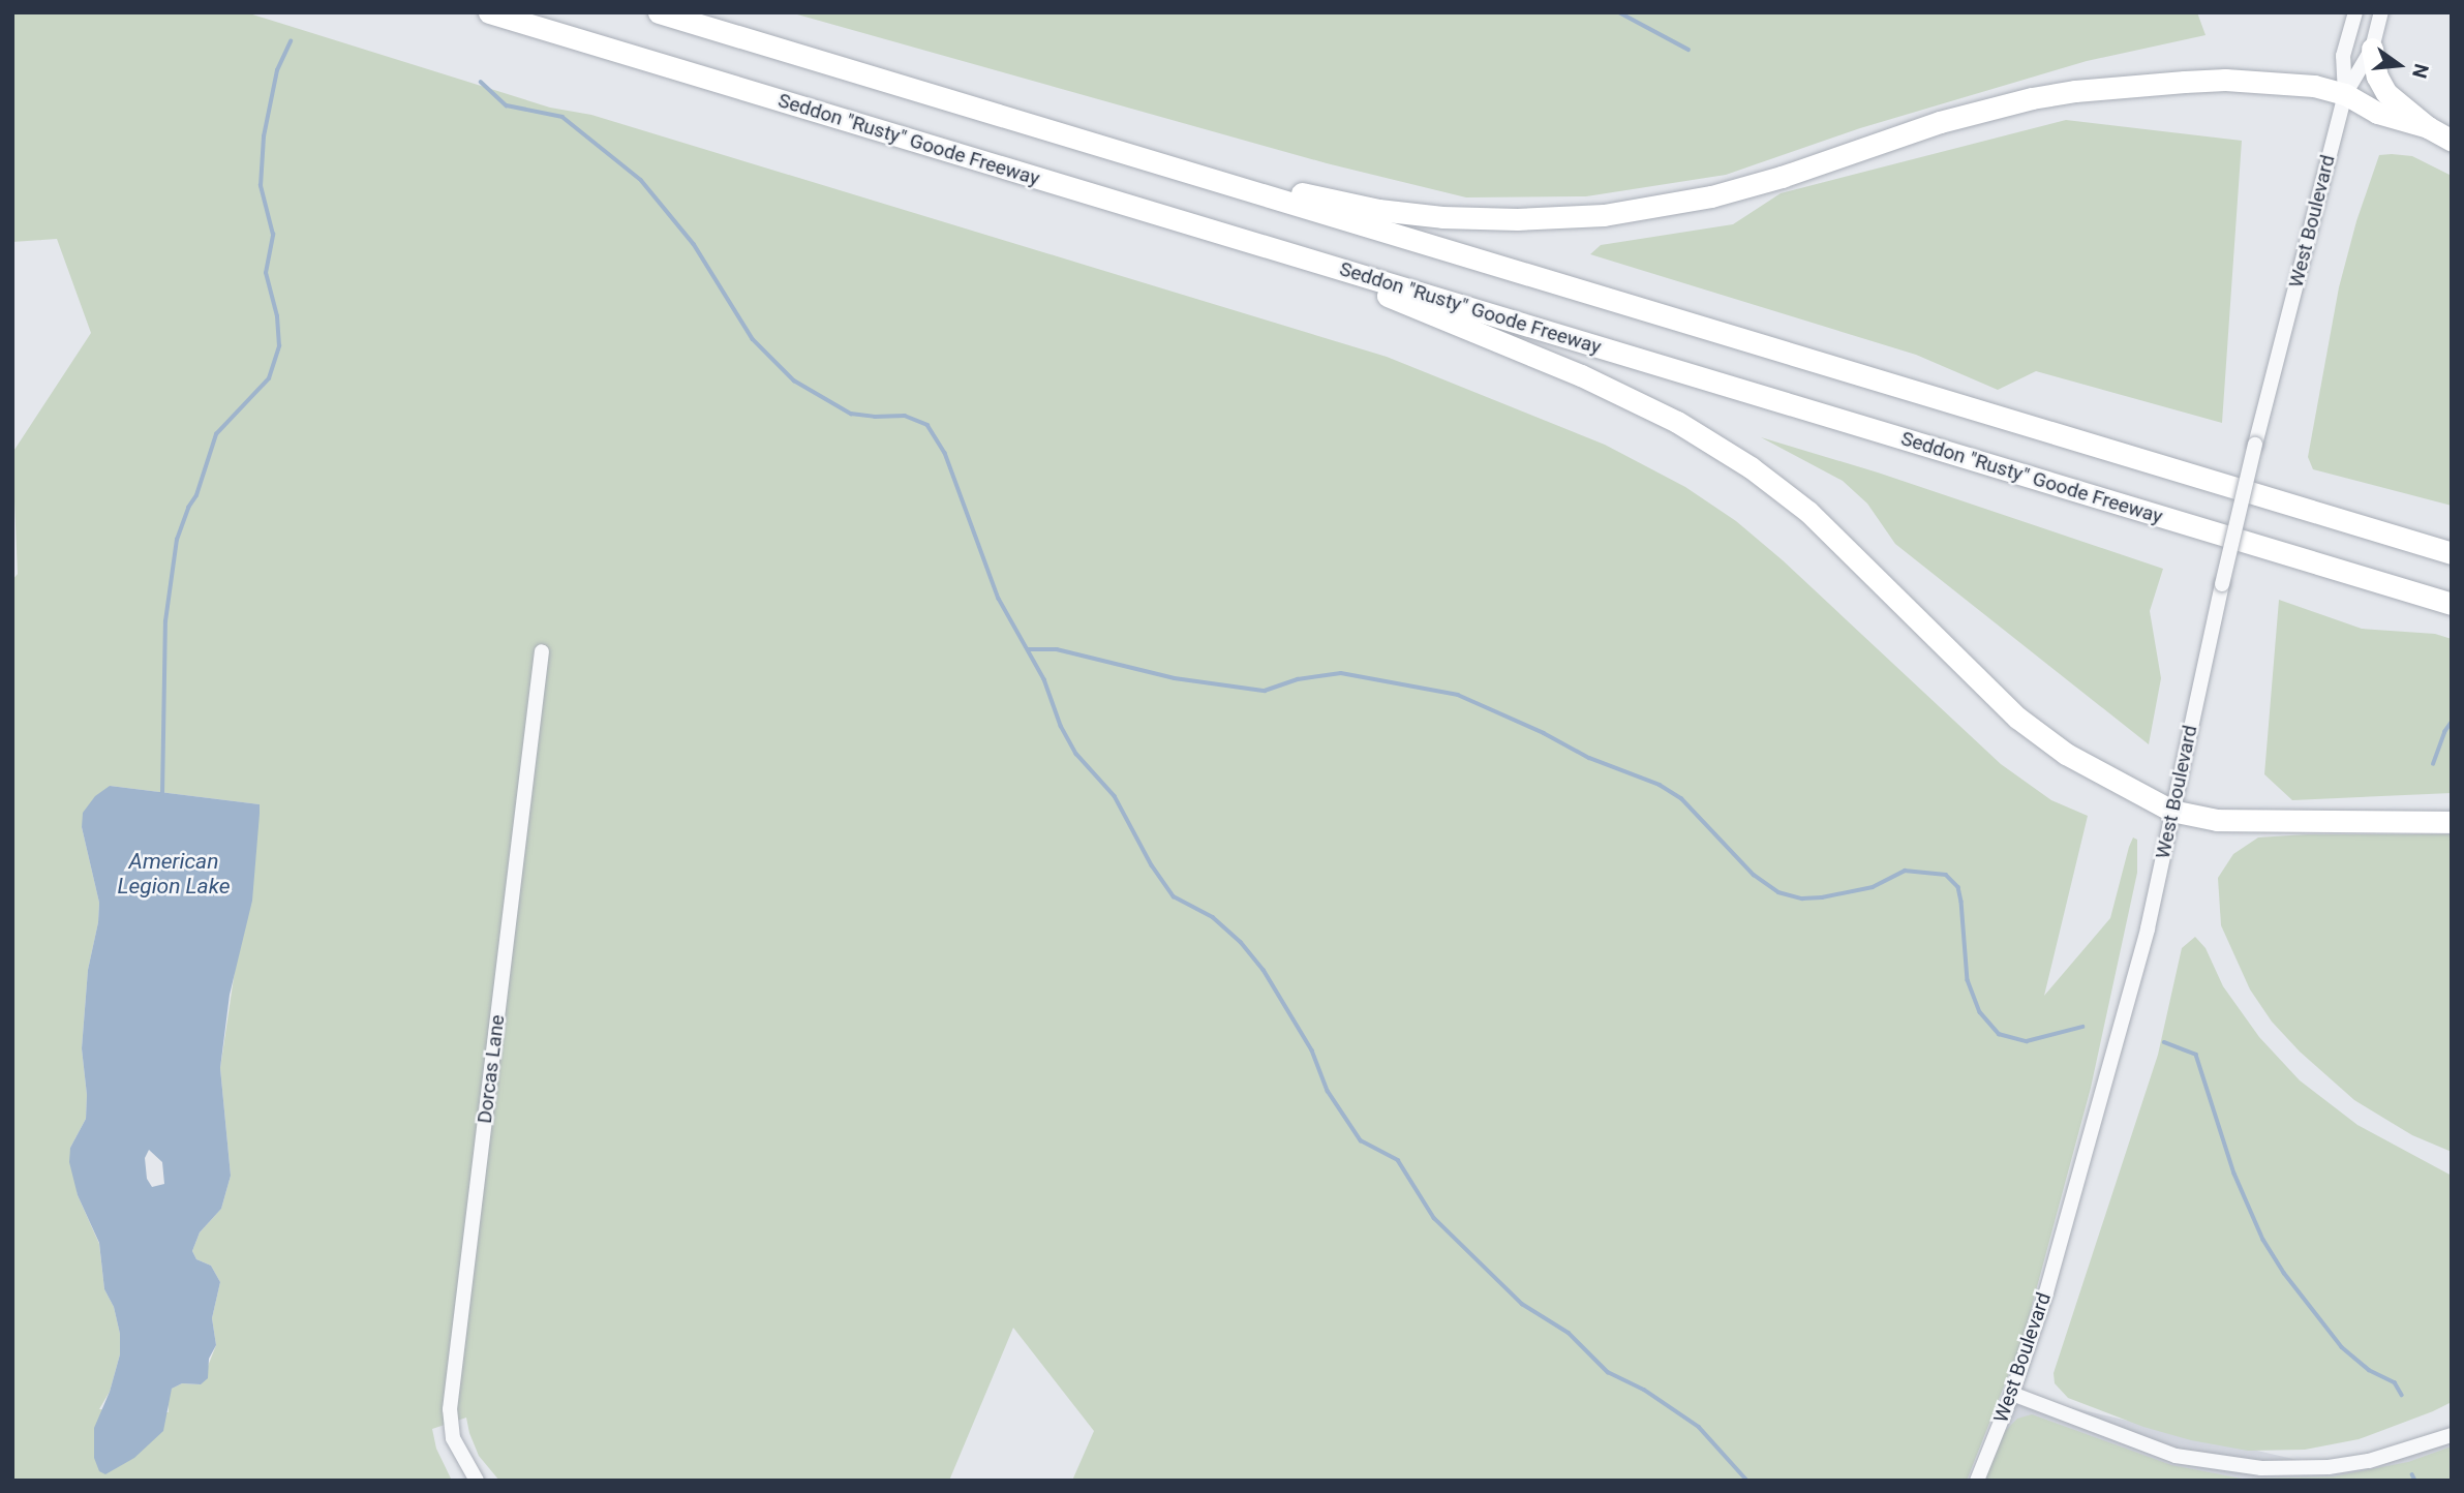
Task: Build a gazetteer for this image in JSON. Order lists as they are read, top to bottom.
{
  "streets": {
    "highway": ["Seddon \"Rusty\" Goode Freeway"],
    "street": ["West Boulevard", "Dorcas Lane"]
  },
  "water": ["American Legion Lake"],
  "north": "right"
}
